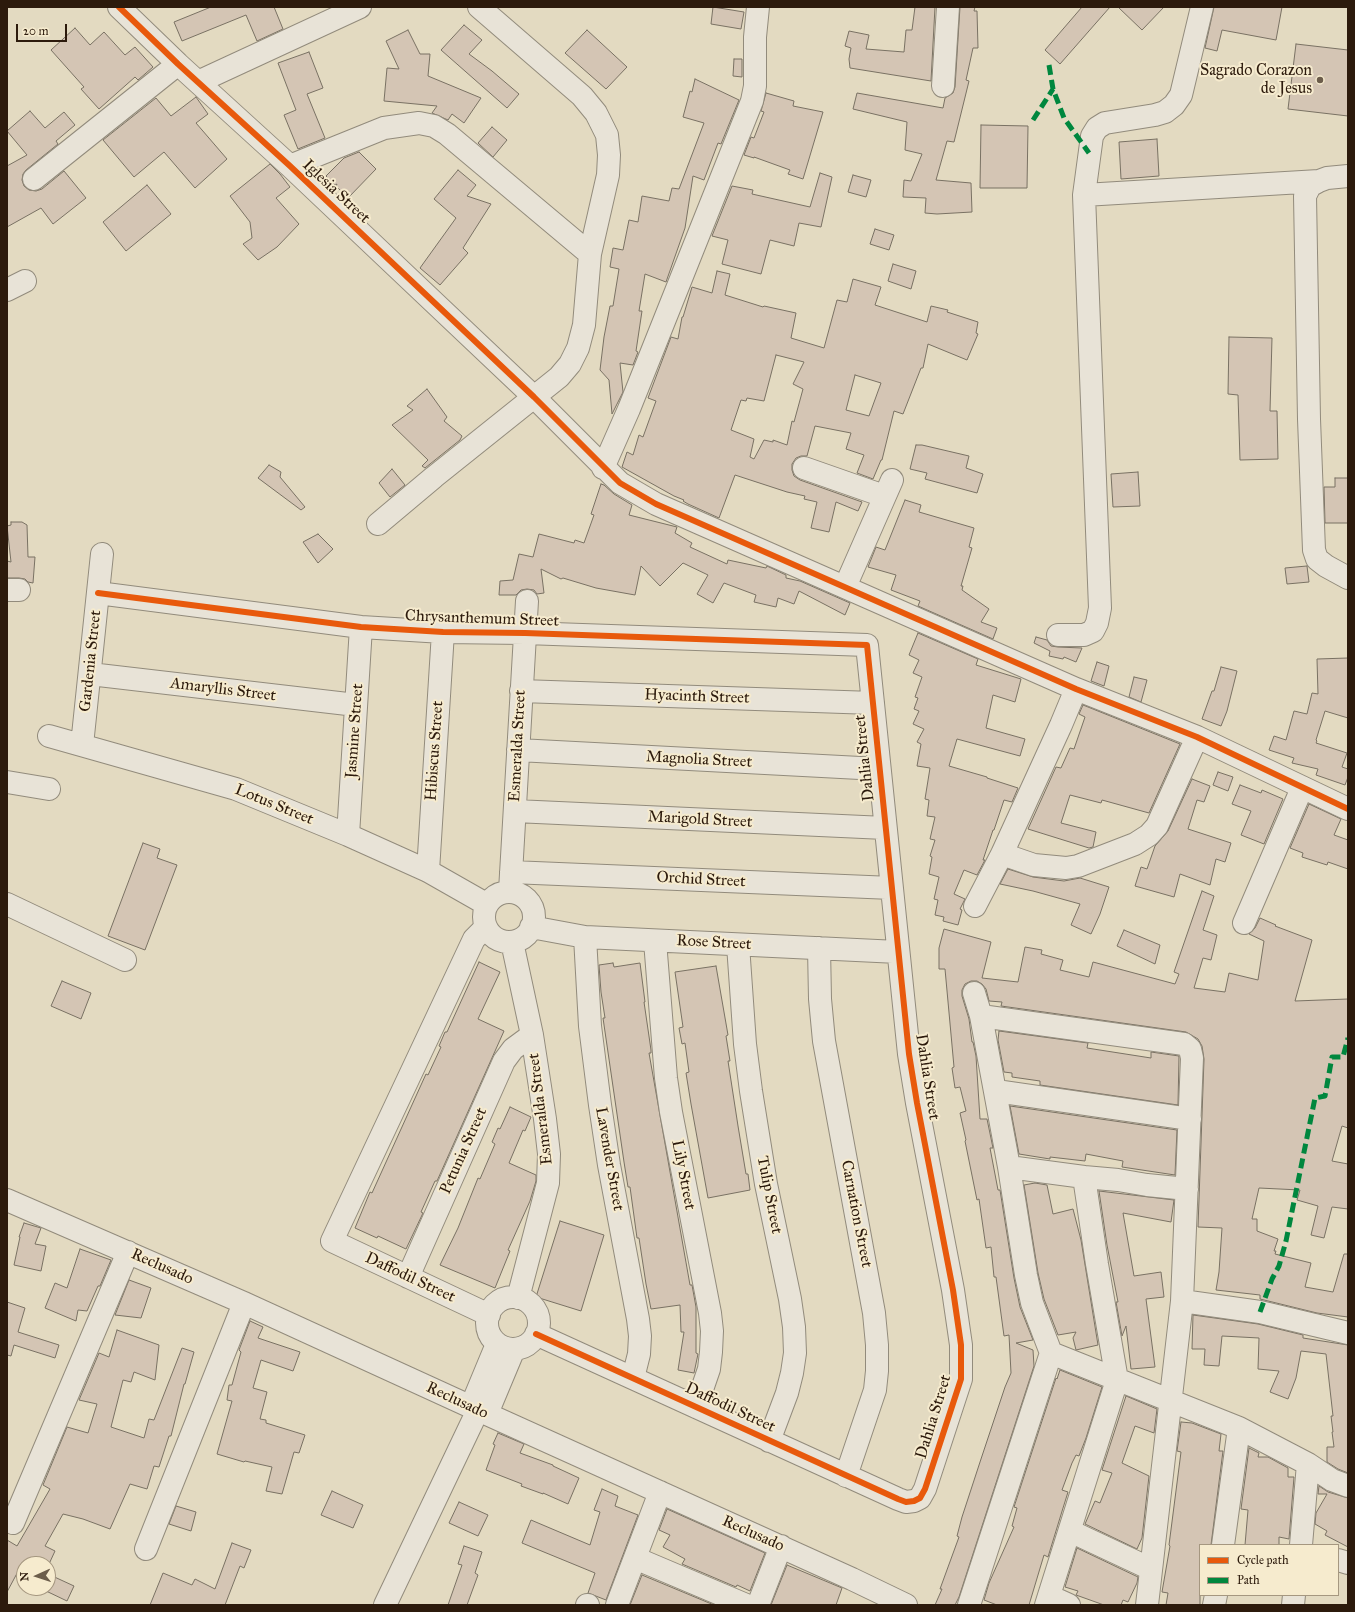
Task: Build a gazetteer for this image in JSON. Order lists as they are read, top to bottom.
{
  "streets": {
    "street": [
      "Iglesia Street",
      "Chrysanthemum Street",
      "Gardenia Street",
      "Amaryllis Street",
      "Hyacinth Street",
      "Jasmine Street",
      "Esmeralda Street",
      "Hibiscus Street",
      "Dahlia Street",
      "Magnolia Street",
      "Lotus Street",
      "Marigold Street",
      "Orchid Street",
      "Rose Street",
      "Petunia Street",
      "Lavender Street",
      "Lily Street",
      "Tulip Street",
      "Carnation Street",
      "Reclusado",
      "Daffodil Street"
    ]
  },
  "crossings": [
    ["Chrysanthemum Street", "Gardenia Street"],
    ["Chrysanthemum Street", "Jasmine Street"],
    ["Chrysanthemum Street", "Esmeralda Street"],
    ["Chrysanthemum Street", "Hibiscus Street"],
    ["Chrysanthemum Street", "Dahlia Street"],
    ["Gardenia Street", "Amaryllis Street"],
    ["Gardenia Street", "Lotus Street"],
    ["Amaryllis Street", "Jasmine Street"],
    ["Hyacinth Street", "Esmeralda Street"],
    ["Hyacinth Street", "Dahlia Street"],
    ["Jasmine Street", "Lotus Street"],
    ["Esmeralda Street", "Magnolia Street"],
    ["Esmeralda Street", "Lotus Street"],
    ["Esmeralda Street", "Marigold Street"],
    ["Esmeralda Street", "Orchid Street"],
    ["Esmeralda Street", "Rose Street"],
    ["Esmeralda Street", "Petunia Street"],
    ["Esmeralda Street", "Daffodil Street"],
    ["Hibiscus Street", "Lotus Street"],
    ["Dahlia Street", "Magnolia Street"],
    ["Dahlia Street", "Marigold Street"],
    ["Dahlia Street", "Orchid Street"],
    ["Dahlia Street", "Rose Street"],
    ["Dahlia Street", "Daffodil Street"],
    ["Lotus Street", "Orchid Street"],
    ["Lotus Street", "Rose Street"],
    ["Lotus Street", "Daffodil Street"],
    ["Orchid Street", "Rose Street"],
    ["Orchid Street", "Daffodil Street"],
    ["Rose Street", "Lavender Street"],
    ["Rose Street", "Lily Street"],
    ["Rose Street", "Tulip Street"],
    ["Rose Street", "Carnation Street"],
    ["Rose Street", "Daffodil Street"],
    ["Petunia Street", "Daffodil Street"],
    ["Lavender Street", "Daffodil Street"],
    ["Lily Street", "Daffodil Street"],
    ["Tulip Street", "Daffodil Street"],
    ["Carnation Street", "Daffodil Street"]
  ],
  "places": ["Sagrado Corazon de Jesus"],
  "legend": ["Cycle path", "Path"],
  "scale_bar": "20 m",
  "north": "left"
}
